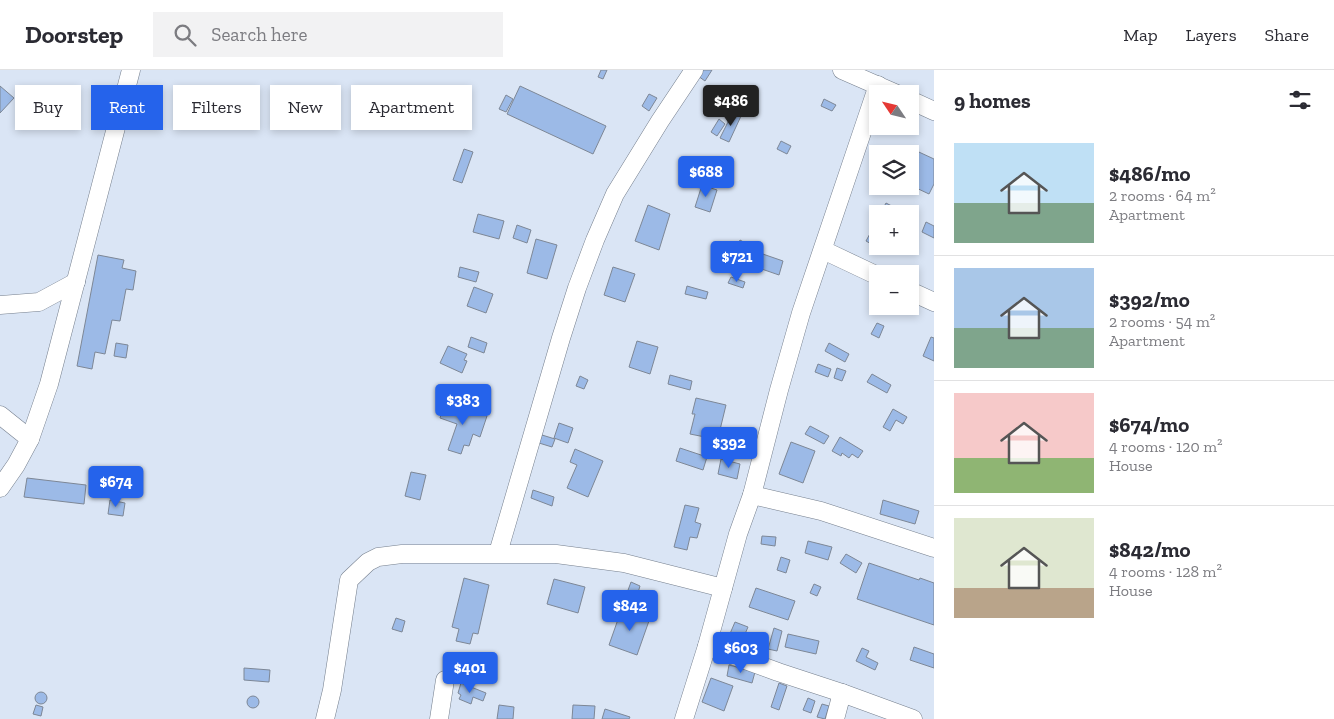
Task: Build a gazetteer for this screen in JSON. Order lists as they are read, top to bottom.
{
  "north": "top left",
  "page": {
    "header": "Doorstep",
    "search": "Search here",
    "nav": ["Map", "Layers", "Share"],
    "heading": "9 homes",
    "map_buttons": ["+", "−"],
    "price": [
      "$486",
      "$688",
      "$721",
      "$383",
      "$392",
      "$674",
      "$842",
      "$603",
      "$401"
    ],
    "chip": [
      "Buy",
      "Rent",
      "Filters",
      "New",
      "Apartment"
    ],
    "list": [
      {
        "name": "$486/mo",
        "note": "2 rooms · 64 m² · Apartment"
      },
      {
        "name": "$392/mo",
        "note": "2 rooms · 54 m² · Apartment"
      },
      {
        "name": "$674/mo",
        "note": "4 rooms · 120 m² · House"
      },
      {
        "name": "$842/mo",
        "note": "4 rooms · 128 m² · House"
      }
    ]
  }
}
